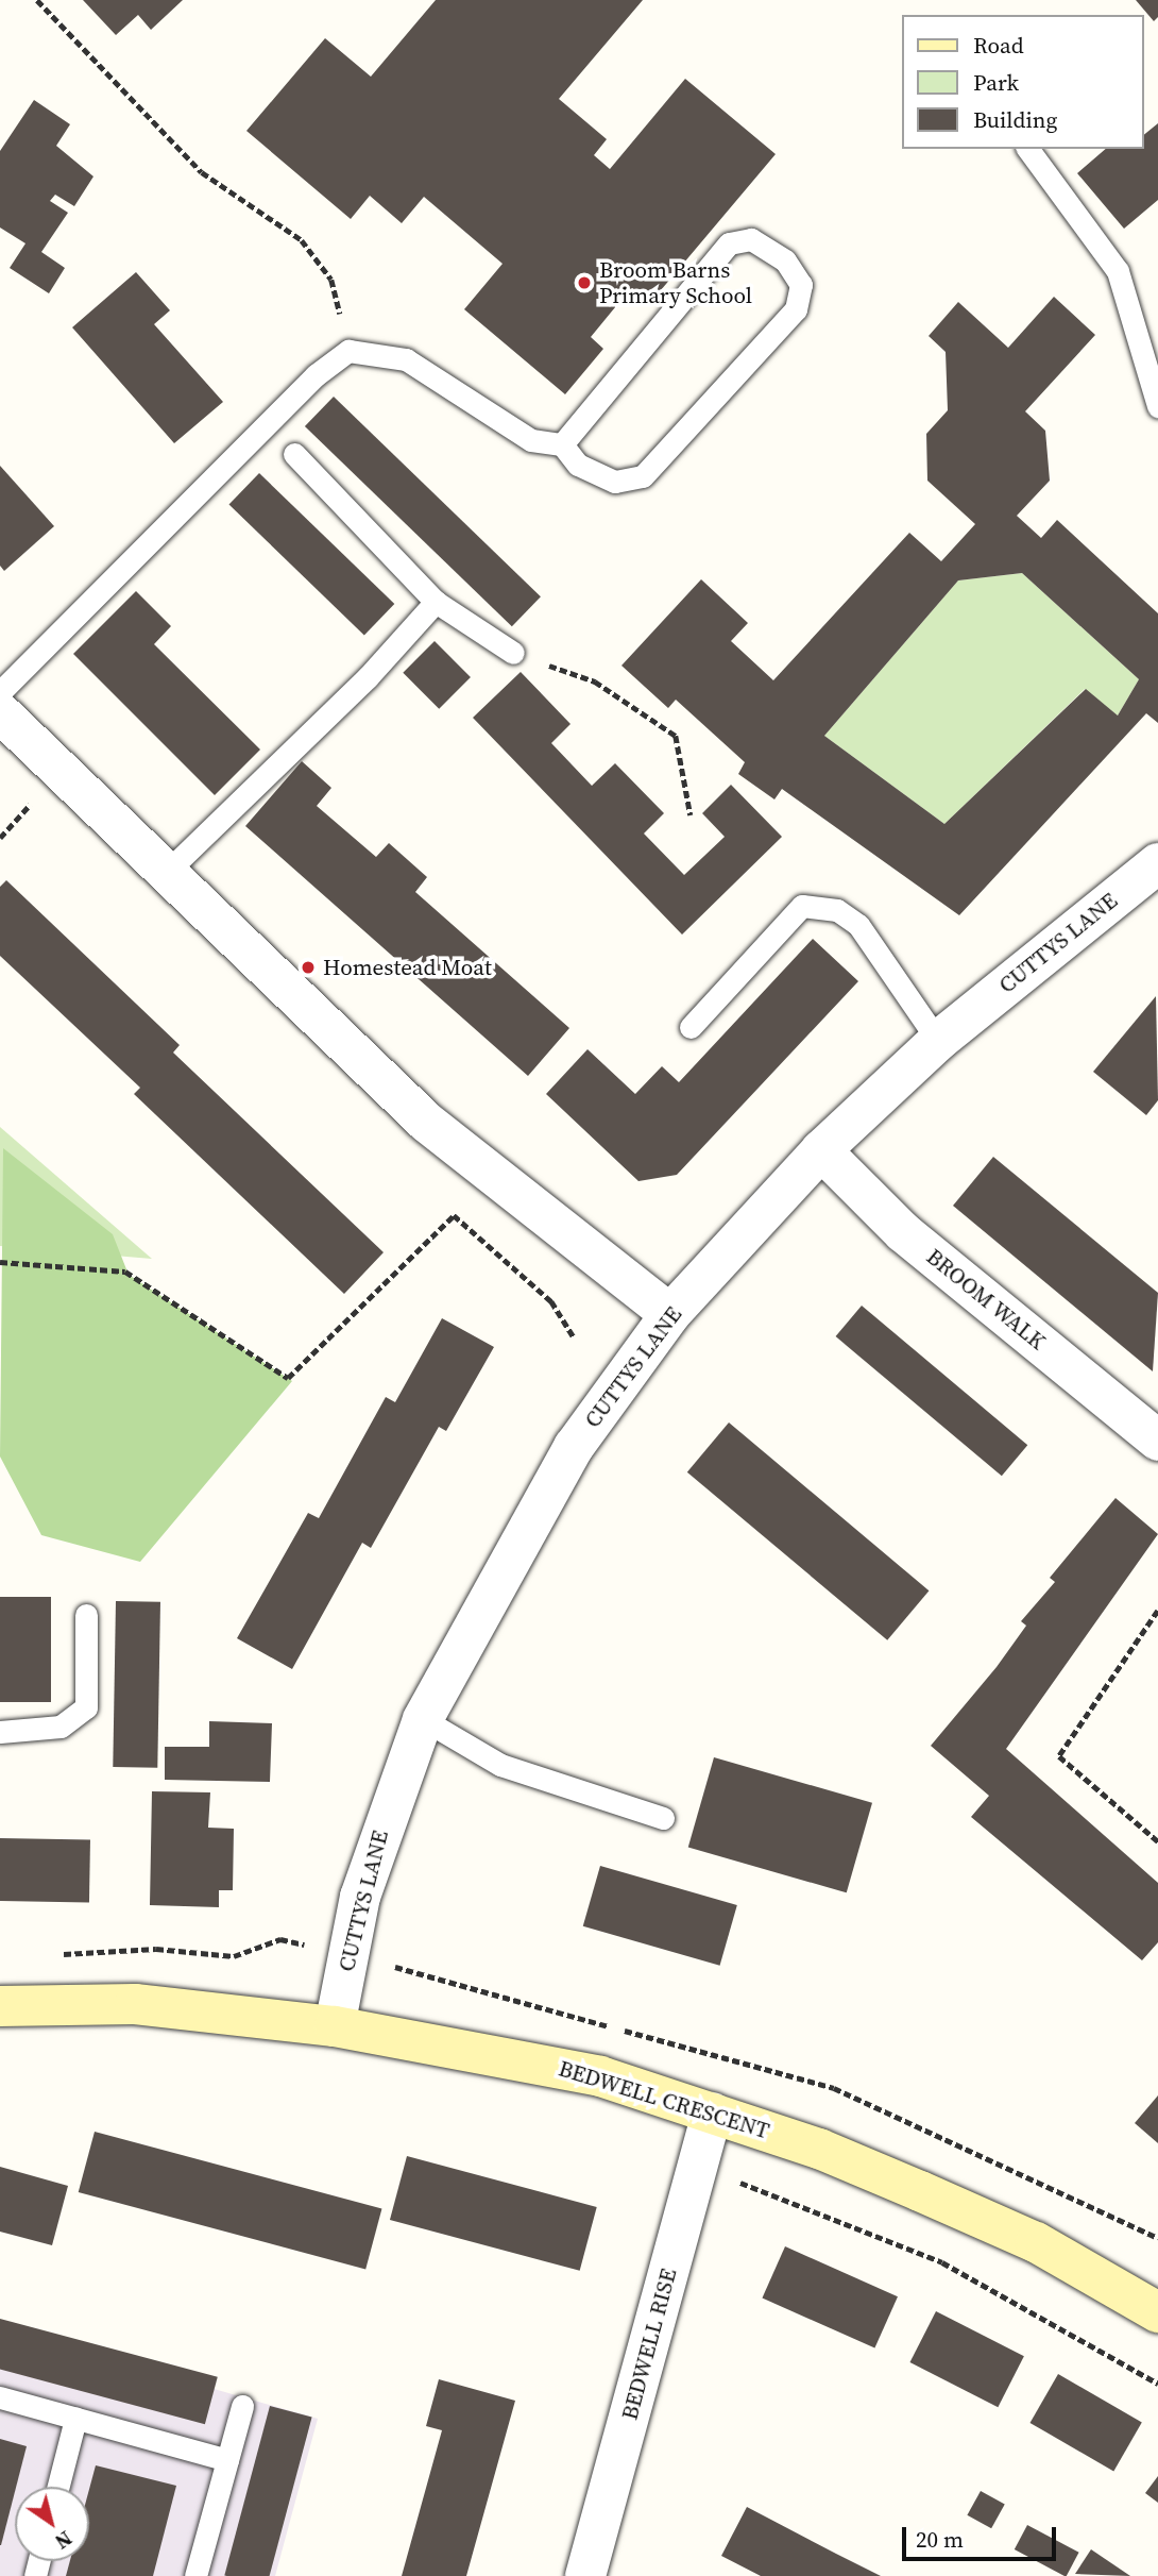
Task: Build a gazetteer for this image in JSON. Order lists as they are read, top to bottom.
{
  "streets": {
    "street": [
      "CUTTYS LANE",
      "BROOM WALK",
      "BEDWELL CRESCENT",
      "BEDWELL RISE"
    ]
  },
  "crossings": [
    ["CUTTYS LANE", "BROOM WALK"],
    ["CUTTYS LANE", "BEDWELL CRESCENT"],
    ["BEDWELL CRESCENT", "BEDWELL RISE"]
  ],
  "places": ["Broom Barns Primary School", "Homestead Moat"],
  "legend": ["Road", "Park", "Building"],
  "scale_bar": "20 m",
  "north": "bottom right"
}
